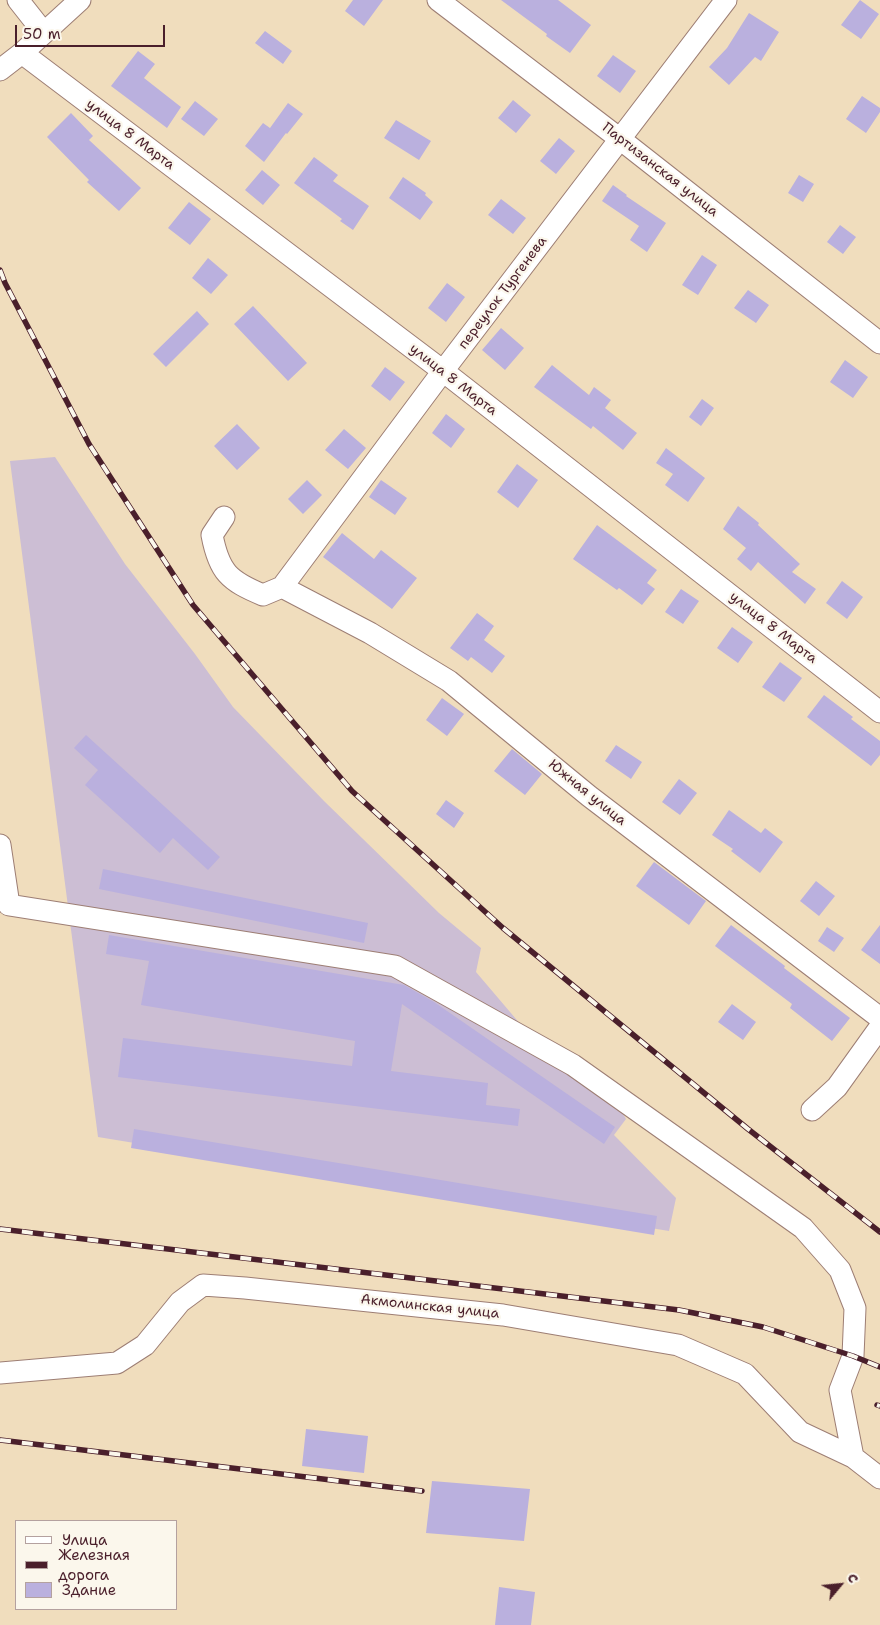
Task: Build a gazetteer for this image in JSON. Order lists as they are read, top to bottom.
{
  "streets": {
    "street": [
      "улица 8 Марта",
      "Партизанская улица",
      "переулок Тургенева",
      "Южная улица",
      "Акмолинская улица"
    ]
  },
  "crossings": [
    ["улица 8 Марта", "переулок Тургенева"],
    ["Партизанская улица", "переулок Тургенева"],
    ["переулок Тургенева", "Южная улица"]
  ],
  "legend": ["Улица", "Железная дорога", "Здание"],
  "scale_bar": "50 m",
  "north": "top right"
}
